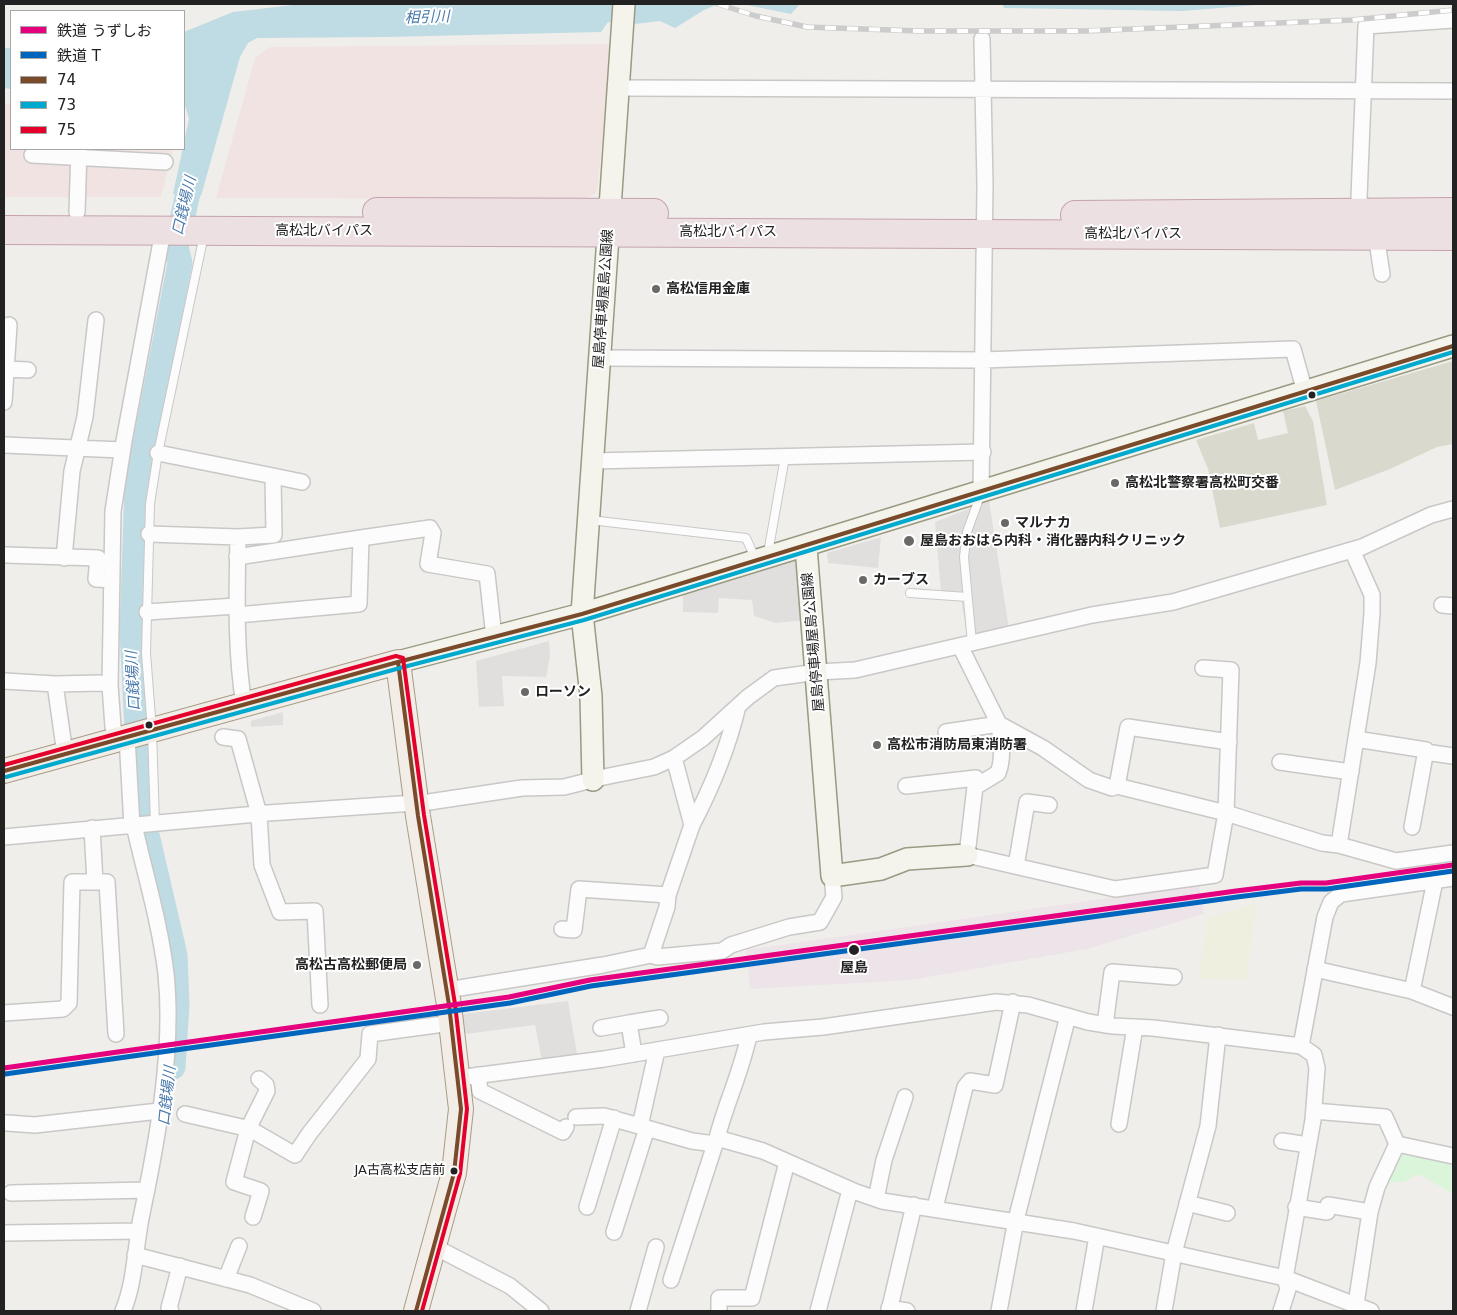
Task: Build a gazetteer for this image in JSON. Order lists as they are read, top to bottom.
{
  "streets": {
    "highway": ["高松北バイパス"],
    "main road": ["屋島停車場屋島公園線"]
  },
  "crossings": [
    ["高松北バイパス", "屋島停車場屋島公園線"]
  ],
  "water": ["相引川", "口銭場川"],
  "places": [
    "高松信用金庫",
    "高松北警察署高松町交番",
    "マルナカ",
    "屋島おおはら内科・消化器内科クリニック",
    "カーブス",
    "ローソン",
    "高松市消防局東消防署",
    "屋島",
    "高松古高松郵便局",
    "JA古高松支店前"
  ],
  "lines": [
    "transit line 74",
    "transit line 73",
    "transit line 75",
    "rail line うずしお",
    "rail line T"
  ],
  "legend": [
    "鉄道 うずしお",
    "鉄道 T",
    "74",
    "73",
    "75"
  ]
}
